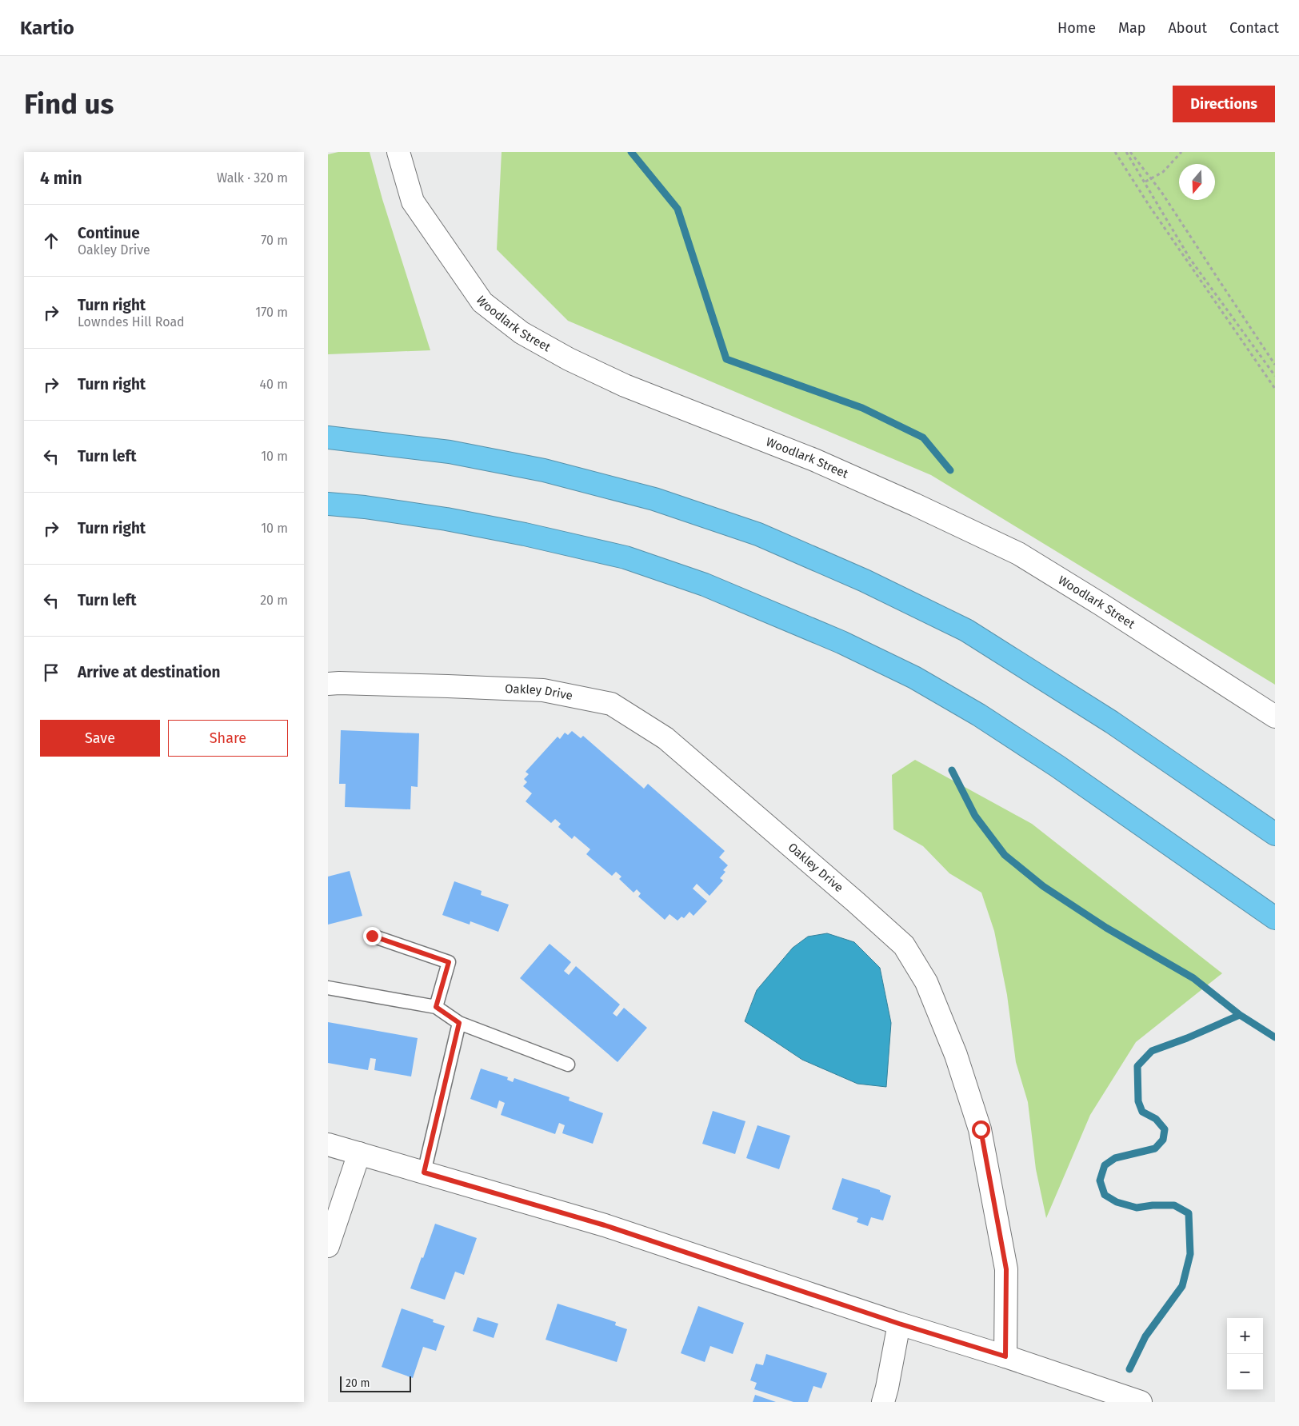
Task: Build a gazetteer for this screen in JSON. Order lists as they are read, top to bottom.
{
  "streets": {
    "street": ["Woodlark Street", "Oakley Drive"]
  },
  "scale_bar": "20 m",
  "north": "bottom",
  "page": {
    "header": "Kartio",
    "nav": [
      "Home",
      "Map",
      "About",
      "Contact"
    ],
    "buttons": [
      "Directions",
      ["Save", "Share"]
    ],
    "title": "Find us",
    "heading": ["4 min", "Walk · 320 m"],
    "list": [
      ["Continue", "Oakley Drive", "70 m"],
      ["Turn right", "Lowndes Hill Road", "170 m"],
      ["Turn right", "40 m"],
      ["Turn left", "10 m"],
      ["Turn right", "10 m"],
      ["Turn left", "20 m"],
      "Arrive at destination"
    ],
    "map_buttons": ["+", "−"],
    "scale": "20 m"
  }
}
